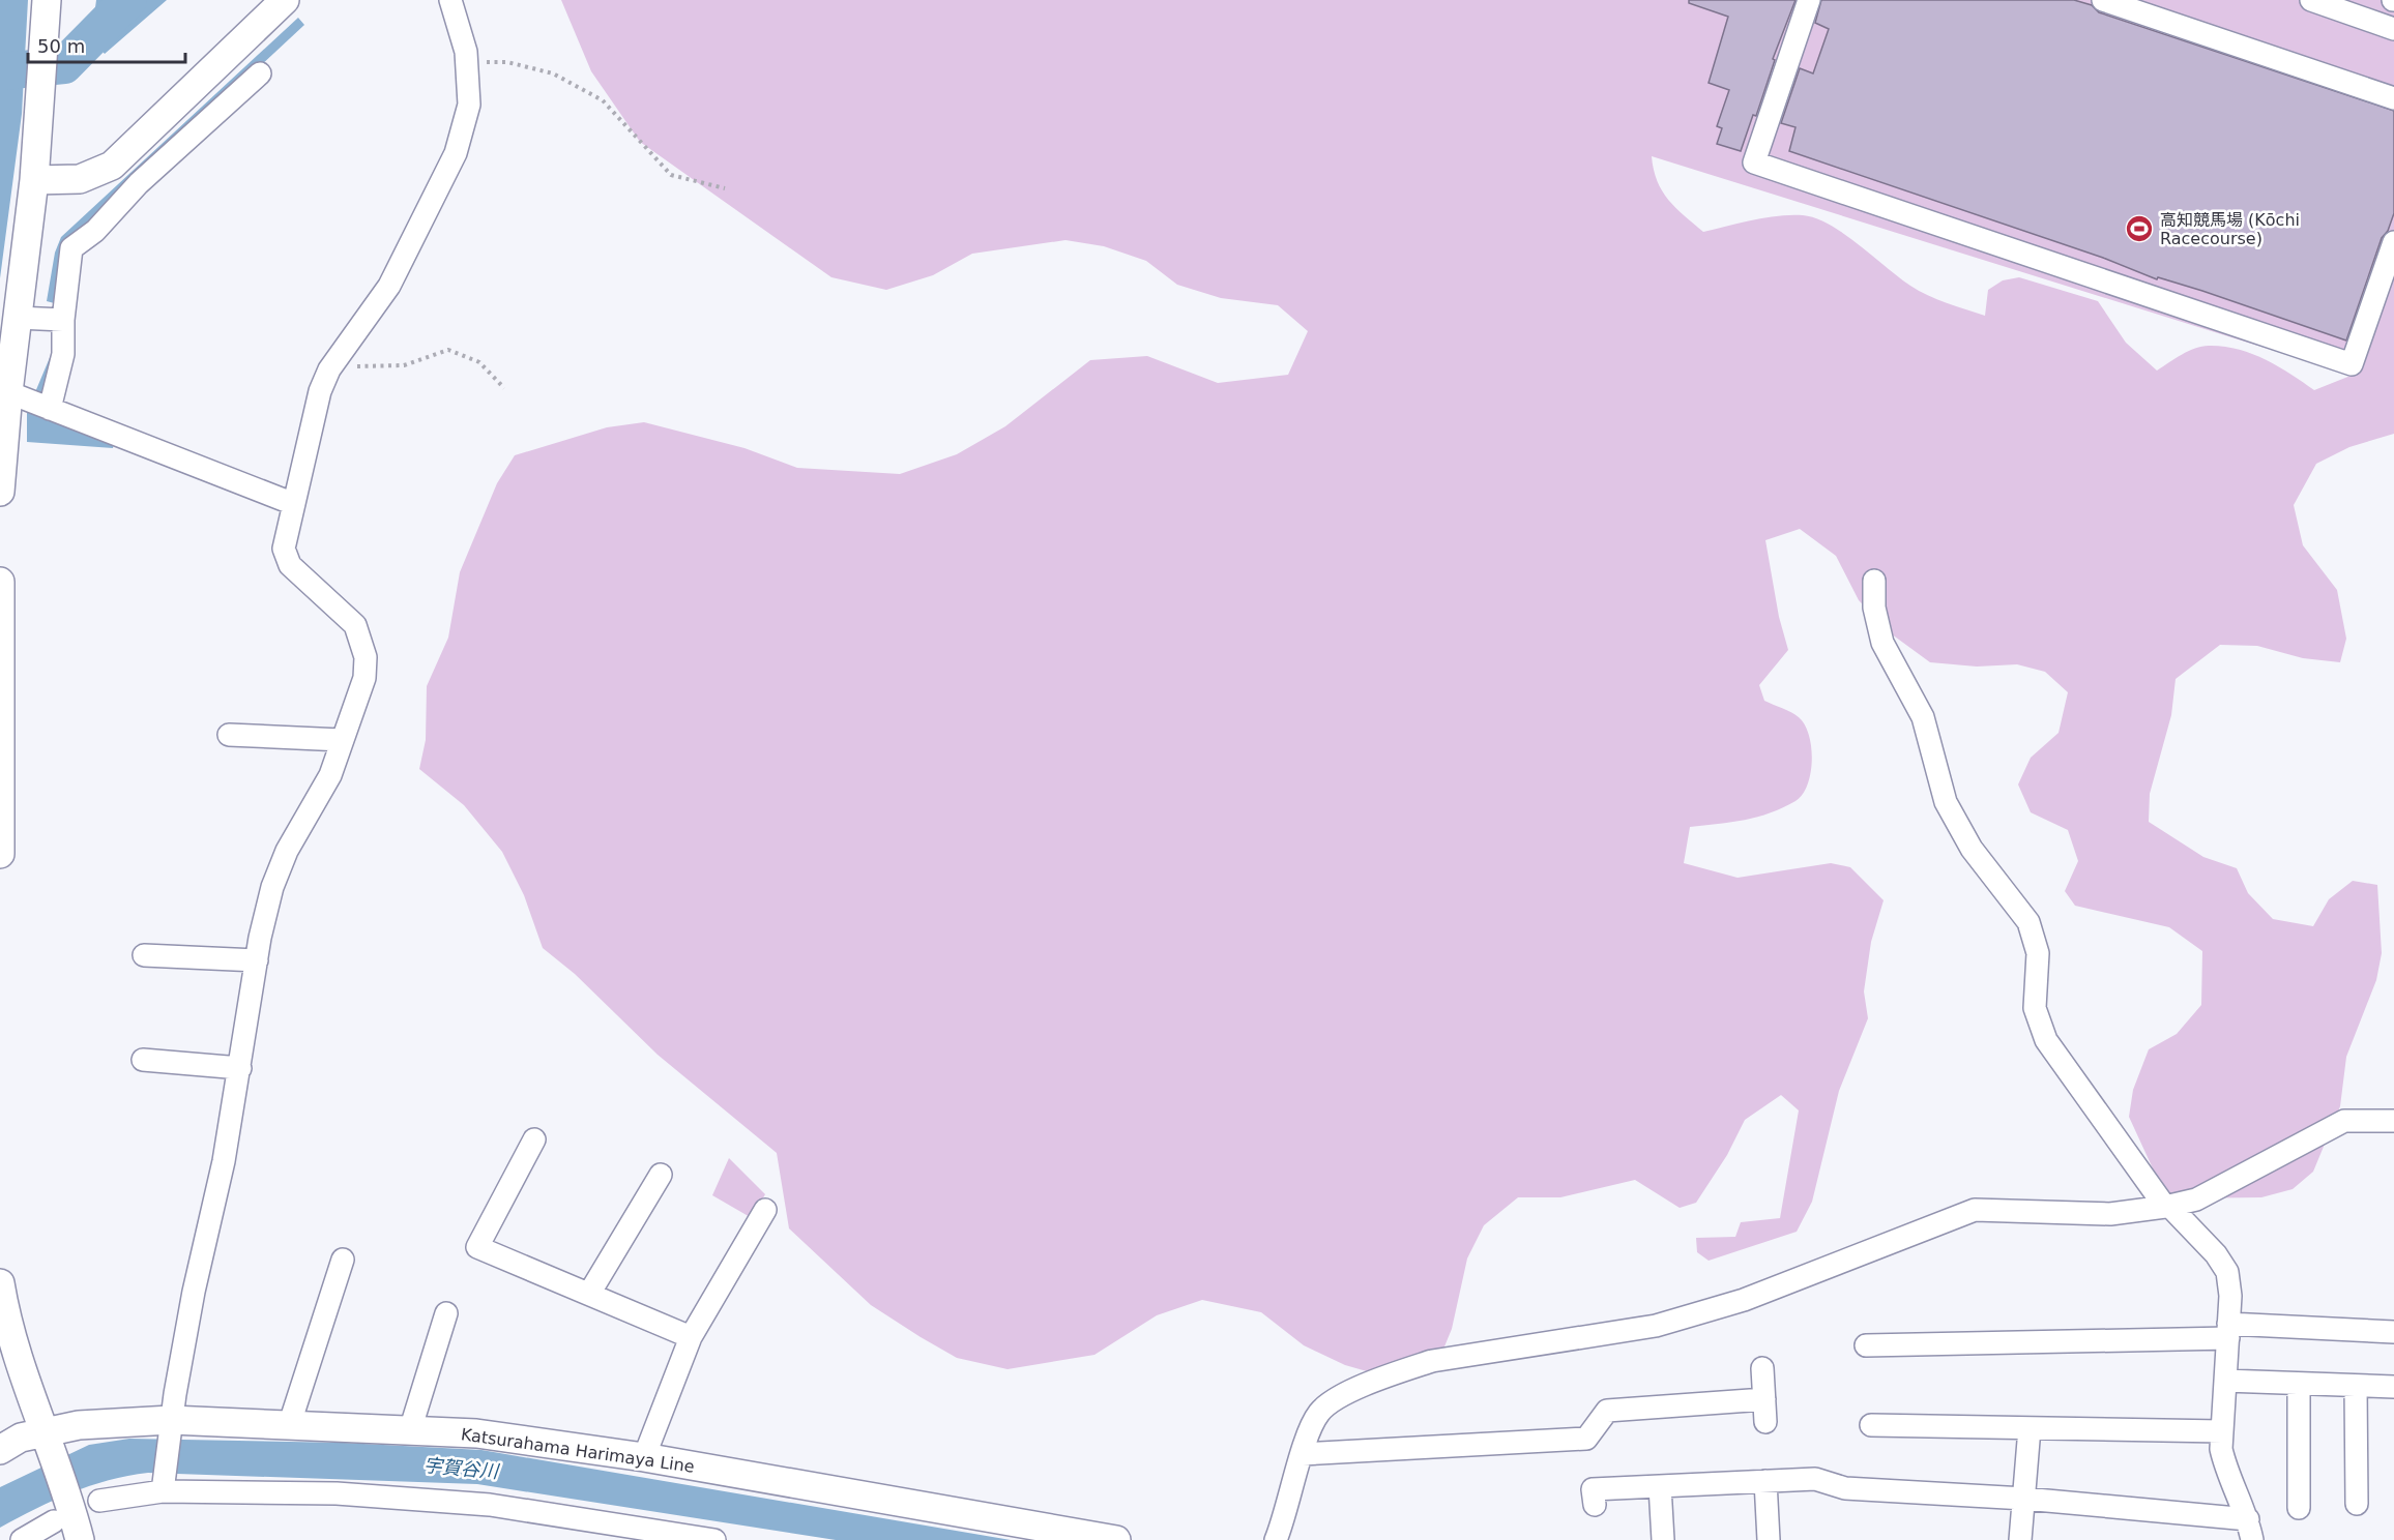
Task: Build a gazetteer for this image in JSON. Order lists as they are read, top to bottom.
{
  "streets": {
    "main road": ["Katsurahama Harimaya Line"]
  },
  "water": ["宇賀谷川"],
  "places": {
    "sports": ["高知競馬場 (Kōchi Racecourse)"]
  },
  "scale_bar": "50 m"
}
